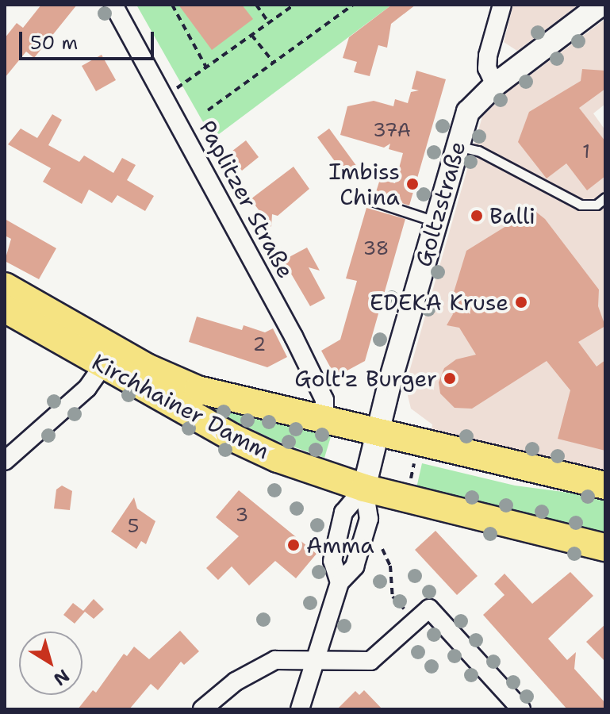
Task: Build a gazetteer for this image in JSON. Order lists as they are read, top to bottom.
{
  "streets": {
    "main road": ["Kirchhainer Damm"],
    "street": ["Paplitzer Straße", "Goltzstraße"]
  },
  "crossings": [
    ["Paplitzer Straße", "Kirchhainer Damm"],
    ["Goltzstraße", "Kirchhainer Damm"]
  ],
  "places": [
    "Imbiss China",
    "Balli",
    "EDEKA Kruse",
    "Golt'z Burger",
    "Amma"
  ],
  "house_numbers": [
    "37A",
    "1",
    "38",
    "2",
    "3",
    "5"
  ],
  "scale_bar": "50 m",
  "north": "bottom right"
}
